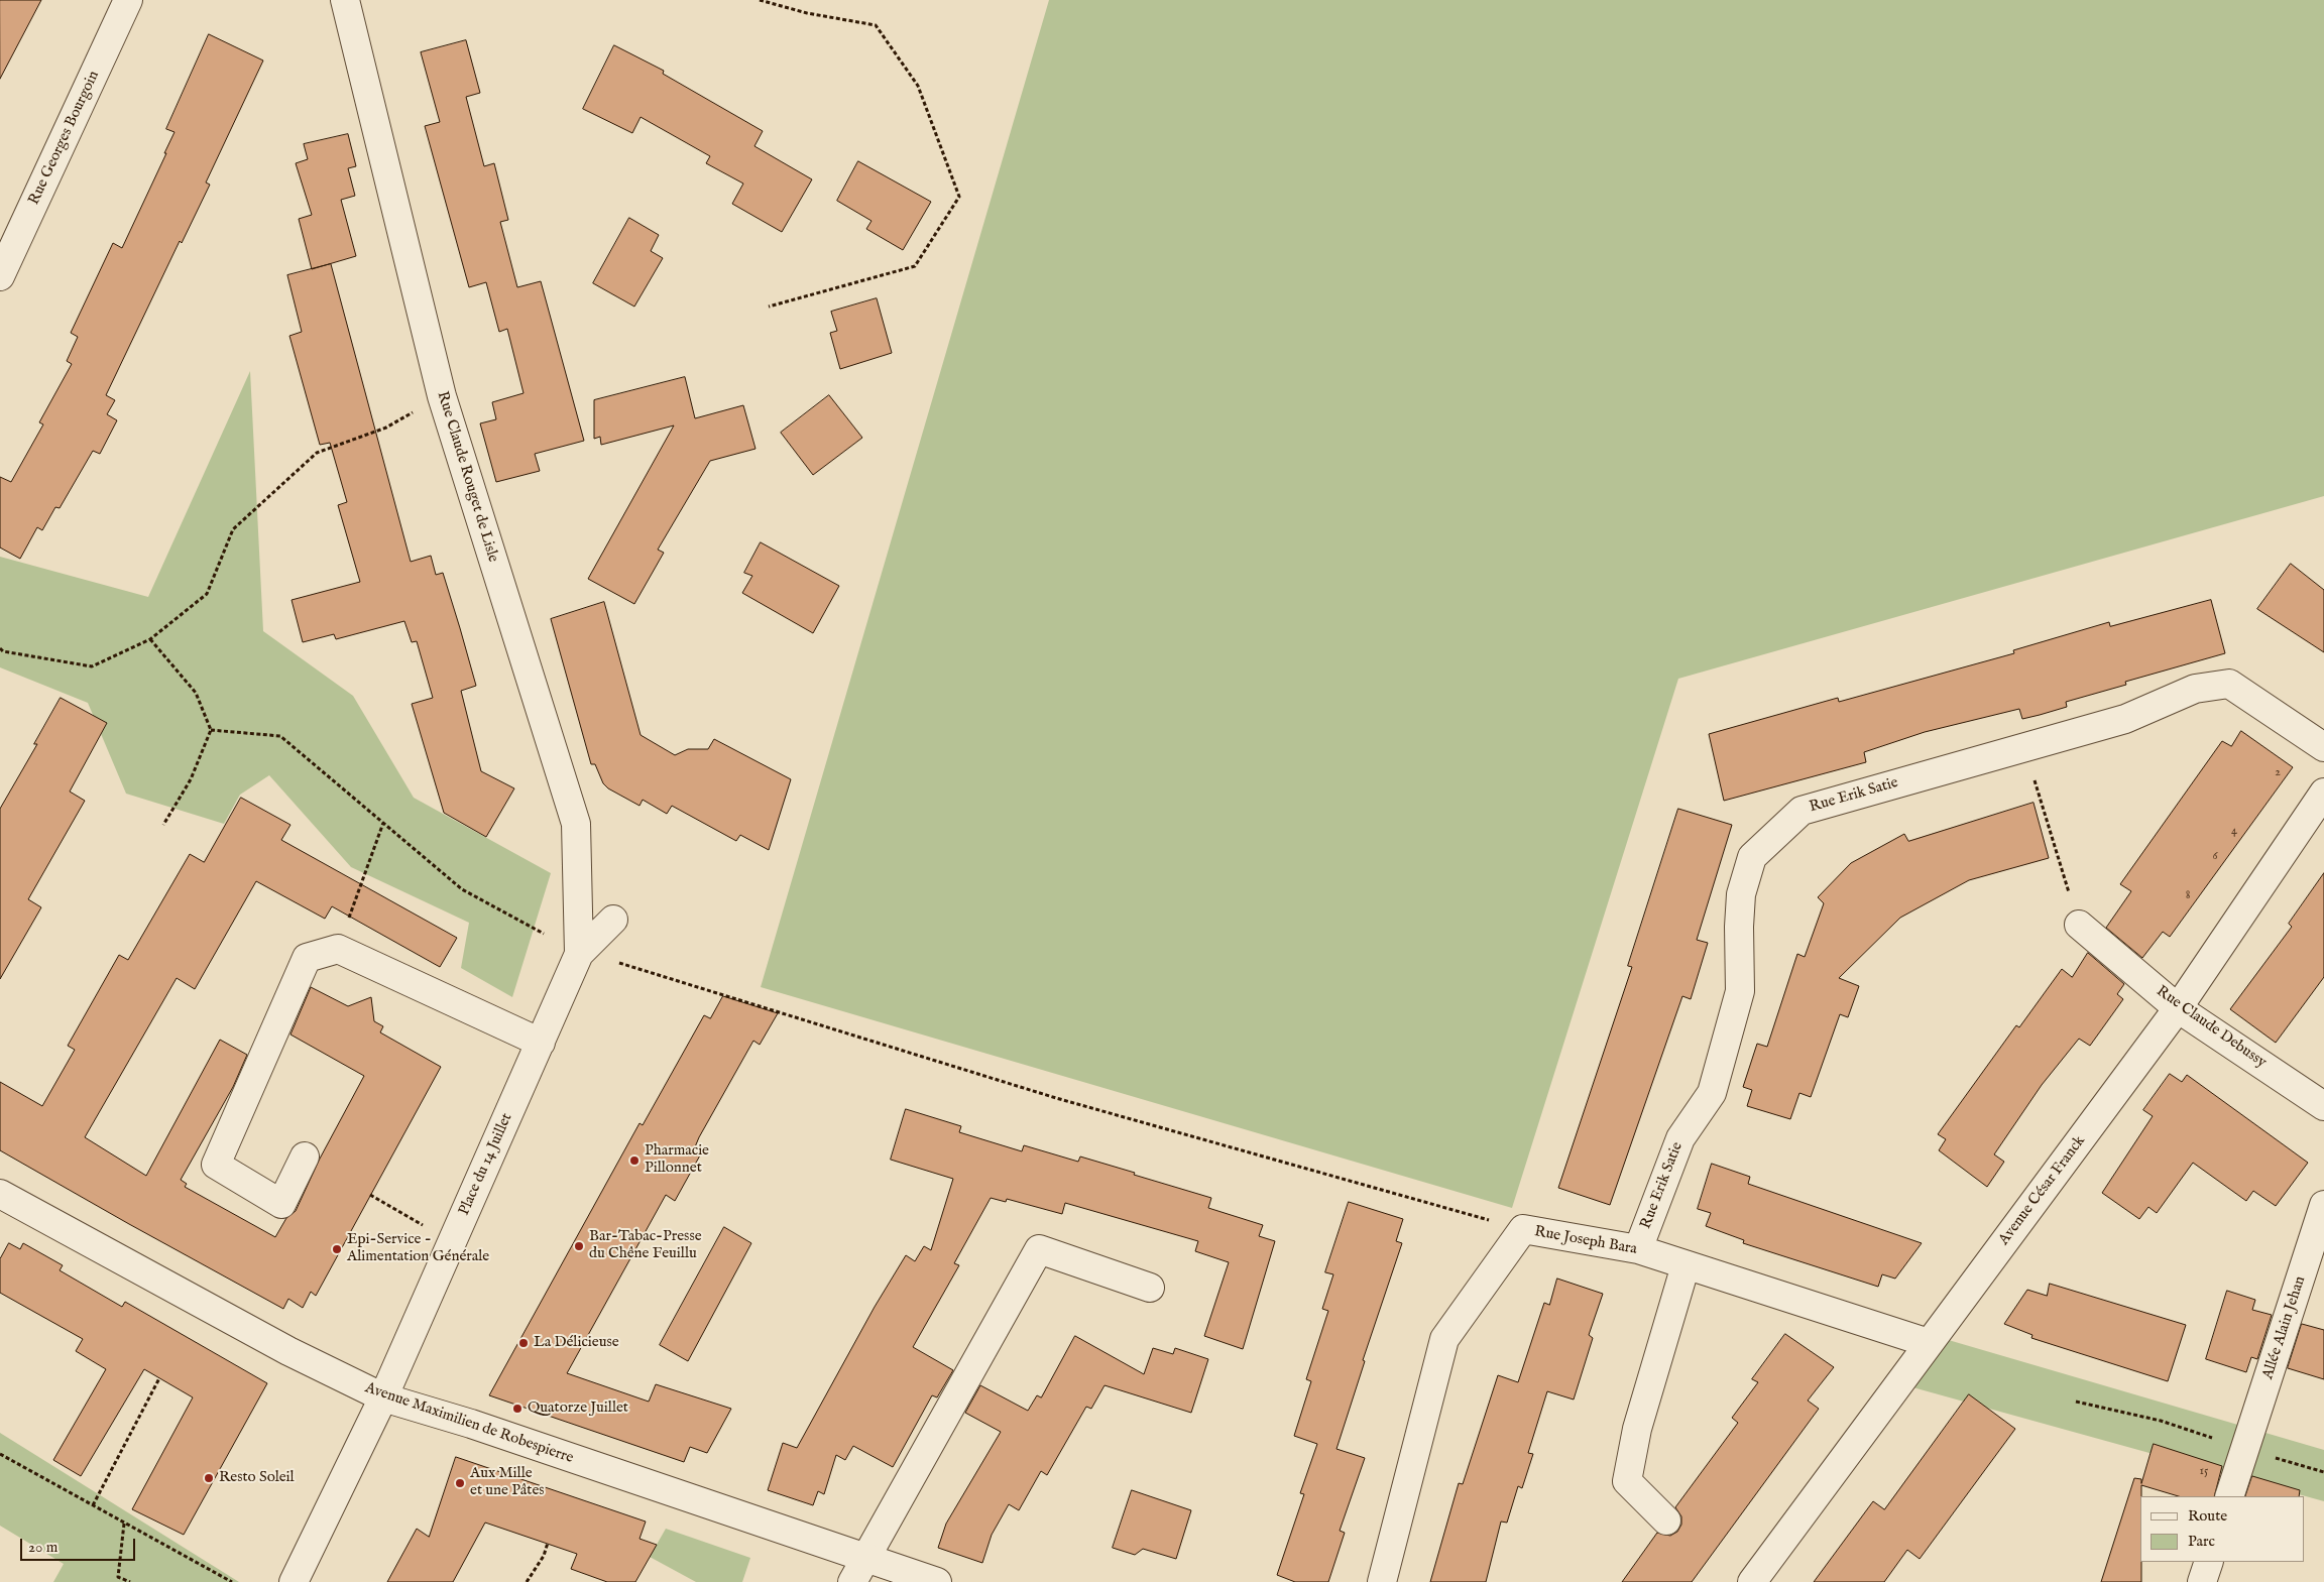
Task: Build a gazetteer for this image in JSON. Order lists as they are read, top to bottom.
{
  "streets": {
    "street": [
      "Rue Georges Bourgoin",
      "Rue Claude Rouget de Lisle",
      "Rue Erik Satie",
      "Rue Claude Debussy",
      "Place du 14 Juillet",
      "Avenue César Franck",
      "Rue Joseph Bara",
      "Allée Alain Jehan",
      "Avenue Maximilien de Robespierre"
    ]
  },
  "crossings": [
    ["Rue Claude Rouget de Lisle", "Place du 14 Juillet"],
    ["Rue Erik Satie", "Rue Joseph Bara"],
    ["Rue Claude Debussy", "Avenue César Franck"],
    ["Place du 14 Juillet", "Avenue Maximilien de Robespierre"],
    ["Avenue César Franck", "Rue Joseph Bara"]
  ],
  "places": [
    "Pharmacie Pillonnet",
    "Bar-Tabac-Presse du Chêne Feuillu",
    "Epi-Service - Alimentation Générale",
    "La Délicieuse",
    "Quatorze Juillet",
    "Resto Soleil",
    "Aux Mille et une Pâtes"
  ],
  "house_numbers": [
    "2",
    "4",
    "6",
    "8",
    "15"
  ],
  "legend": ["Route", "Parc"],
  "scale_bar": "20 m"
}
